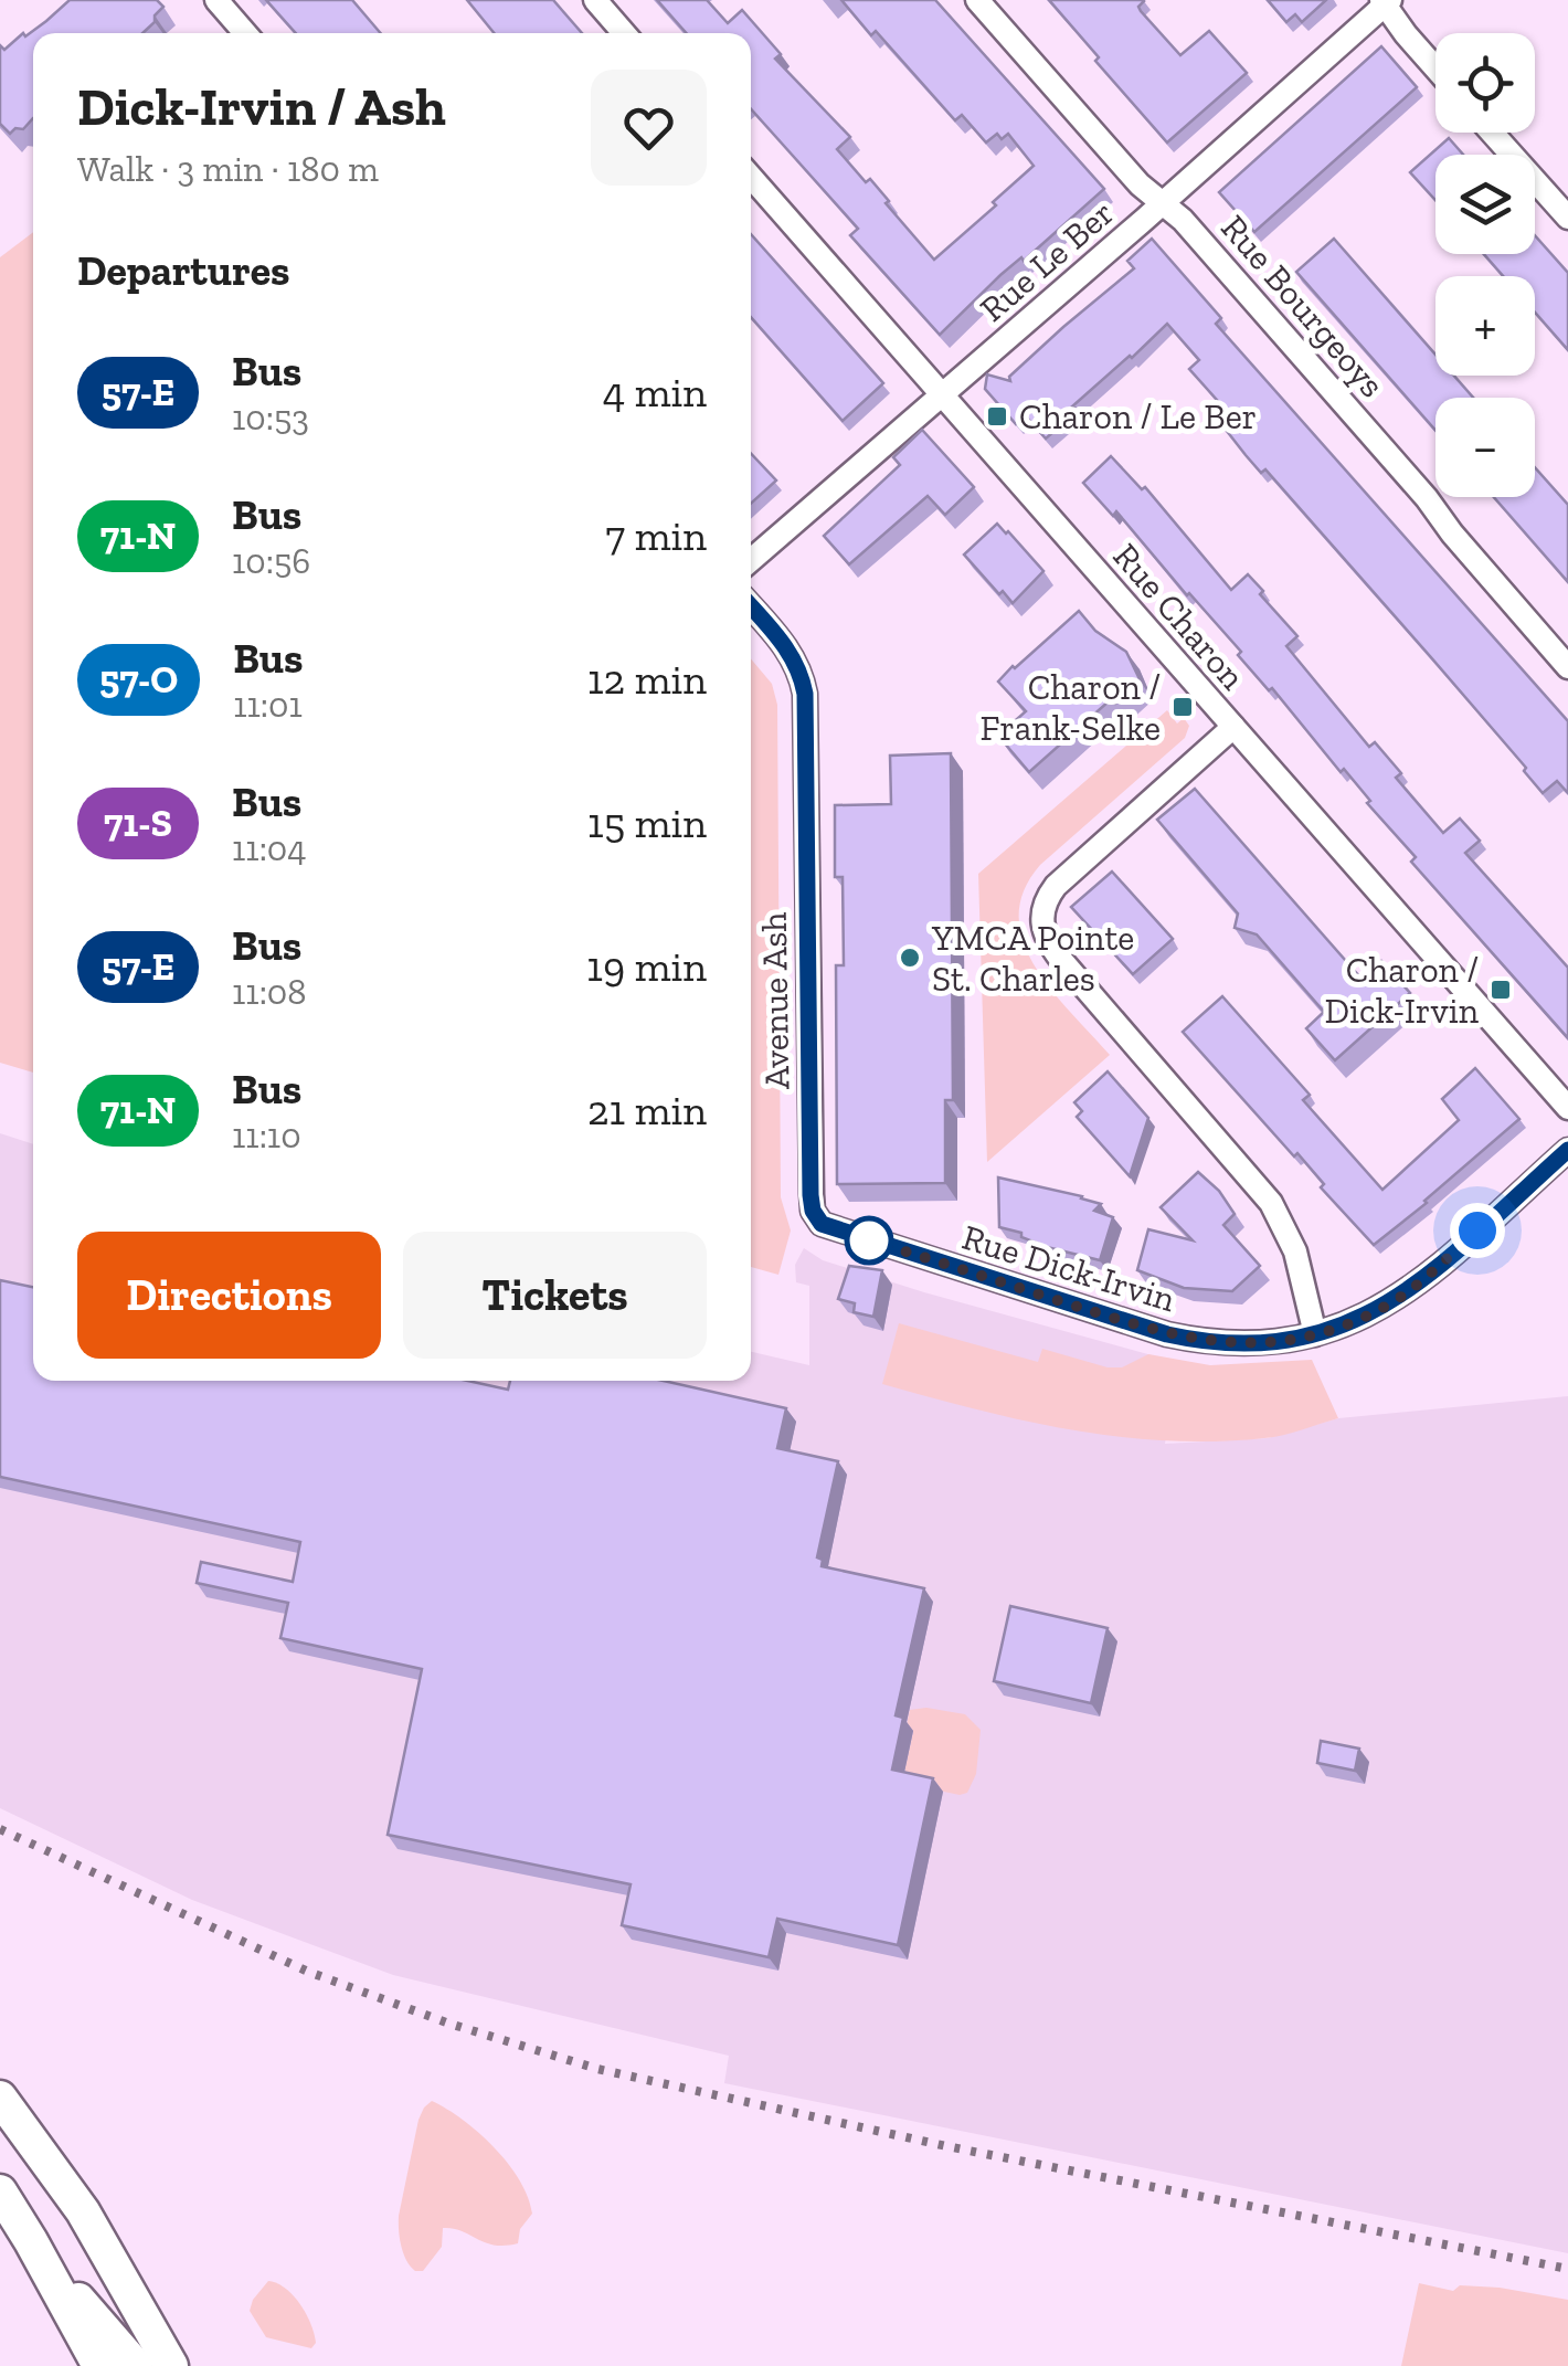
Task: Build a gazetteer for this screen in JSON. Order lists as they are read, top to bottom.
{
  "streets": {
    "street": [
      "Rue Le Ber",
      "Rue Bourgeoys",
      "Rue Charon",
      "Avenue Ash",
      "Rue Dick-Irvin"
    ]
  },
  "crossings": [
    ["Rue Le Ber", "Rue Bourgeoys"],
    ["Rue Le Ber", "Rue Charon"],
    ["Avenue Ash", "Rue Dick-Irvin"]
  ],
  "places": {
    "transit": ["Charon / Le Ber", "Charon / Frank-Selke", "Charon / Dick-Irvin"],
    "other": ["YMCA Pointe St. Charles"]
  },
  "lines": ["bus line 57-E"],
  "page": {
    "map_buttons": ["+", "−"],
    "heading": [
      ["Dick-Irvin / Ash", "Walk · 3 min · 180 m"],
      "Departures"
    ],
    "list": [
      {
        "mark": "57-E",
        "name": "Bus",
        "note": "10:53",
        "value": "4 min"
      },
      {
        "mark": "71-N",
        "name": "Bus",
        "note": "10:56",
        "value": "7 min"
      },
      {
        "mark": "57-O",
        "name": "Bus",
        "note": "11:01",
        "value": "12 min"
      },
      {
        "mark": "71-S",
        "name": "Bus",
        "note": "11:04",
        "value": "15 min"
      },
      {
        "mark": "57-E",
        "name": "Bus",
        "note": "11:08",
        "value": "19 min"
      },
      {
        "mark": "71-N",
        "name": "Bus",
        "note": "11:10",
        "value": "21 min"
      }
    ],
    "buttons": ["Directions", "Tickets"]
  }
}
